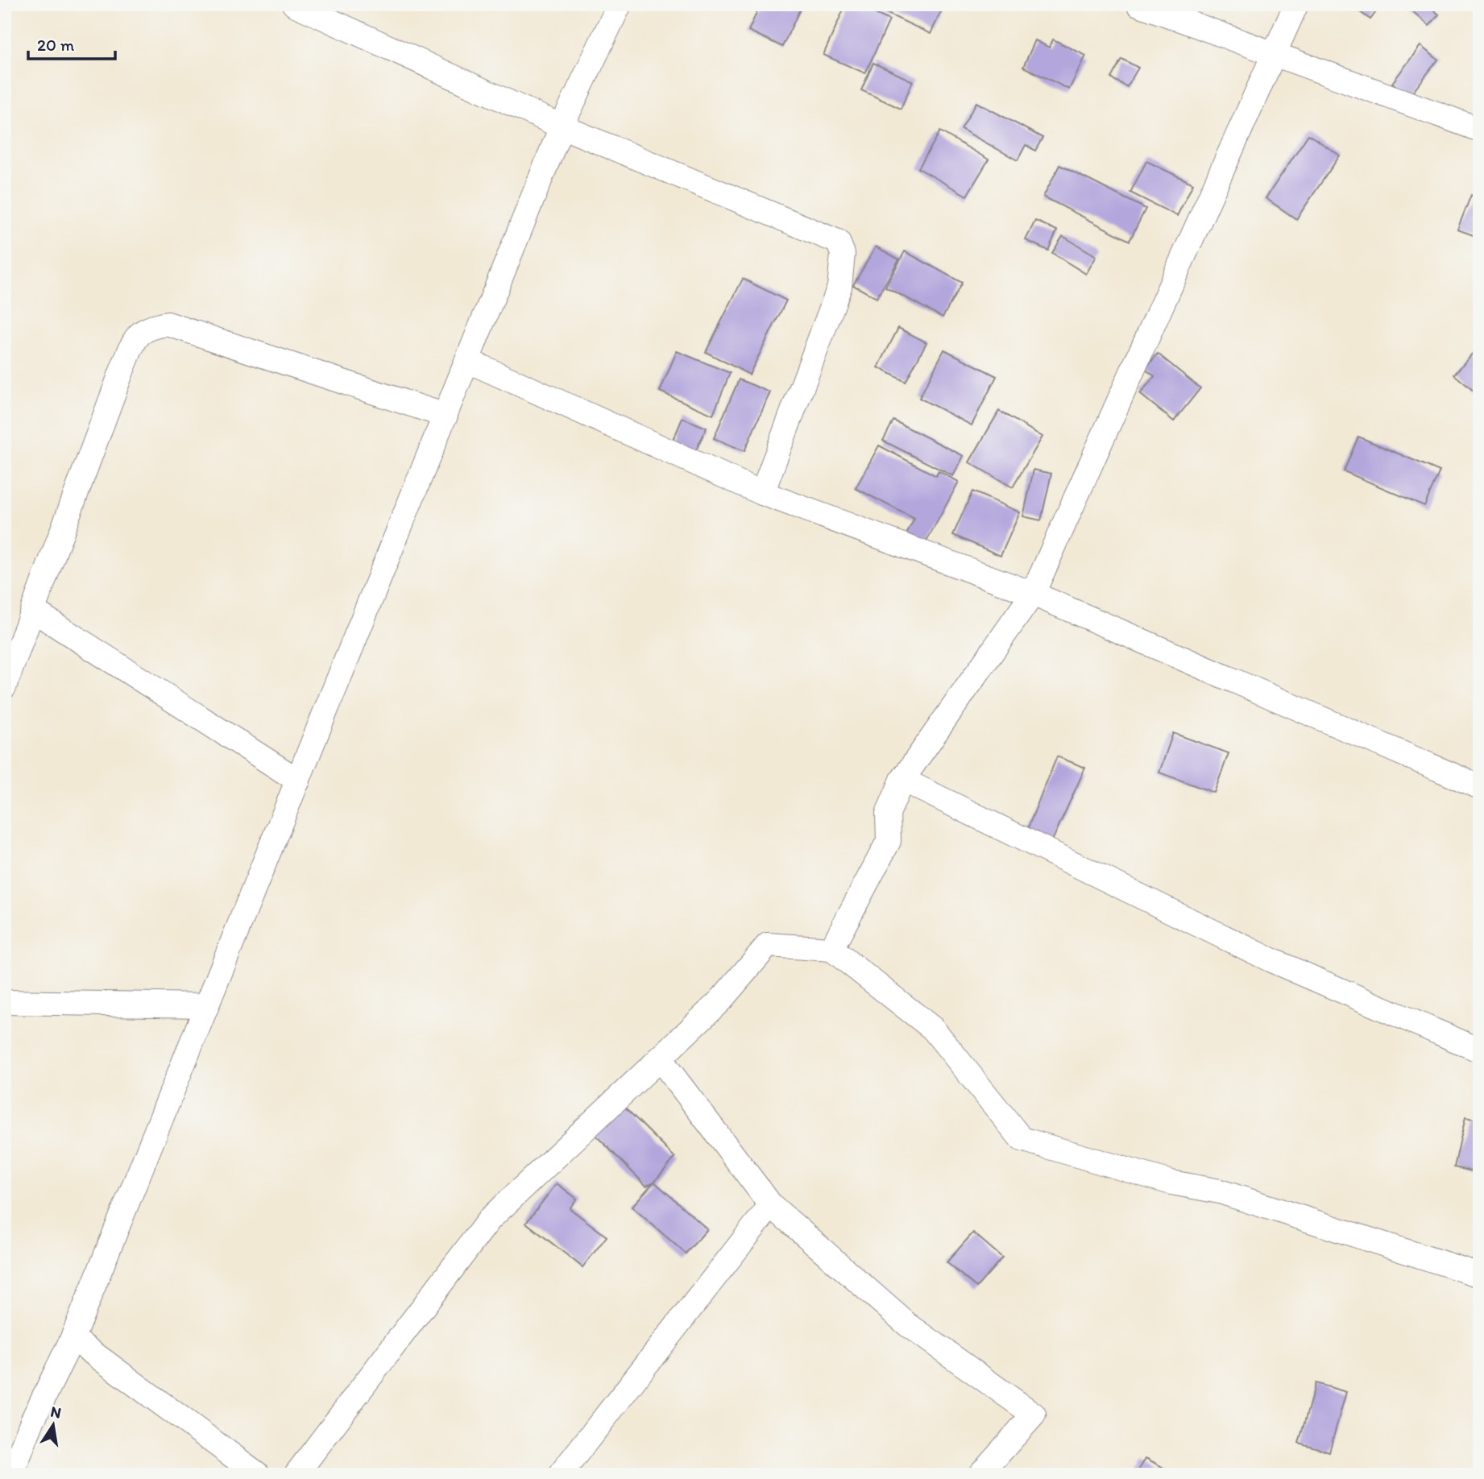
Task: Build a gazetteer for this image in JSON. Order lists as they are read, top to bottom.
{
  "scale_bar": "20 m",
  "north": "top"
}
